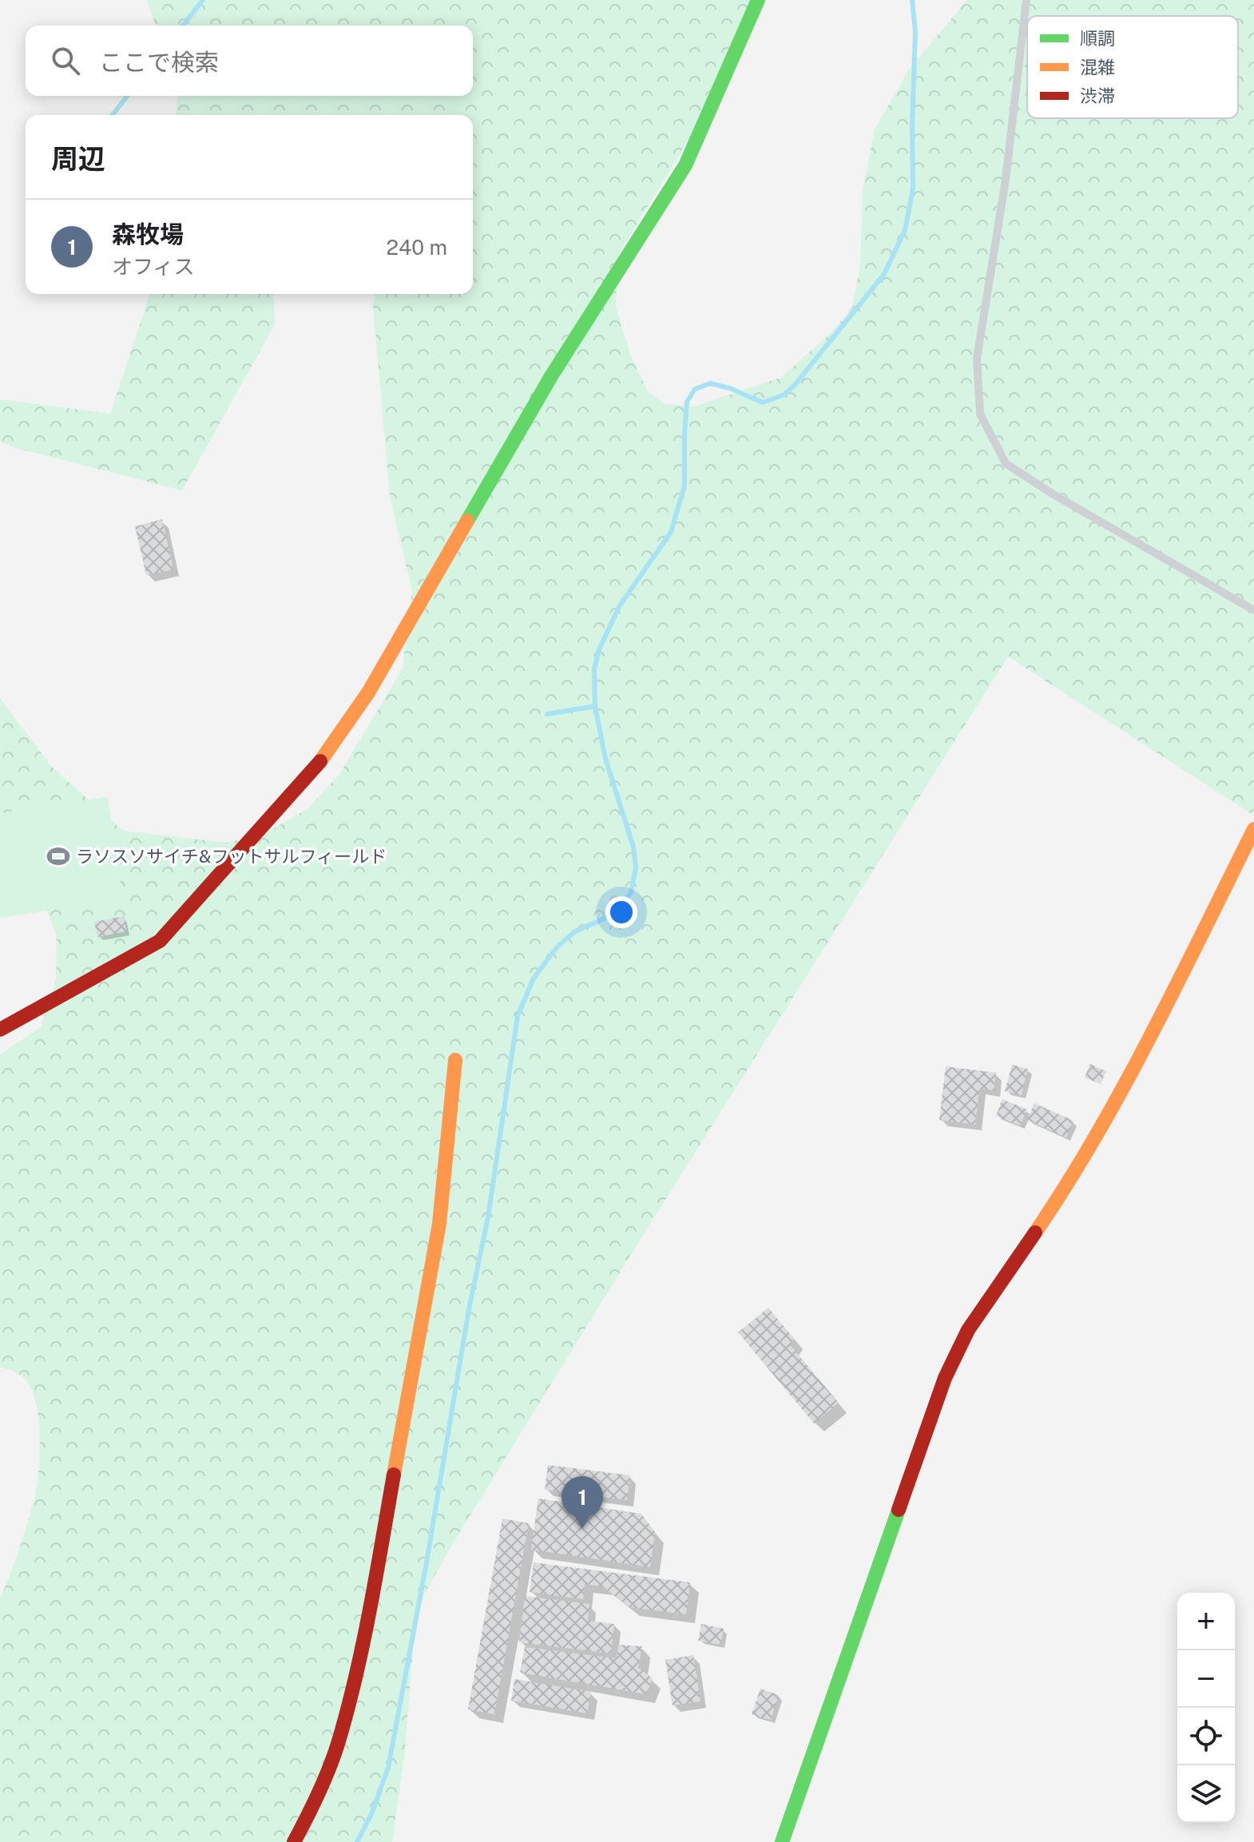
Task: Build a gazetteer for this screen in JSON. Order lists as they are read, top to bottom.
{
  "places": {
    "sports": ["ラソスソサイチ&フットサルフィールド"]
  },
  "legend": ["順調", "混雑", "渋滞"],
  "page": {
    "search": "ここで検索",
    "heading": "周辺",
    "list": [
      {
        "mark": "1",
        "name": "森牧場",
        "note": "オフィス",
        "value": "240 m"
      }
    ],
    "pins": "1",
    "map_buttons": ["+", "−"]
  }
}
